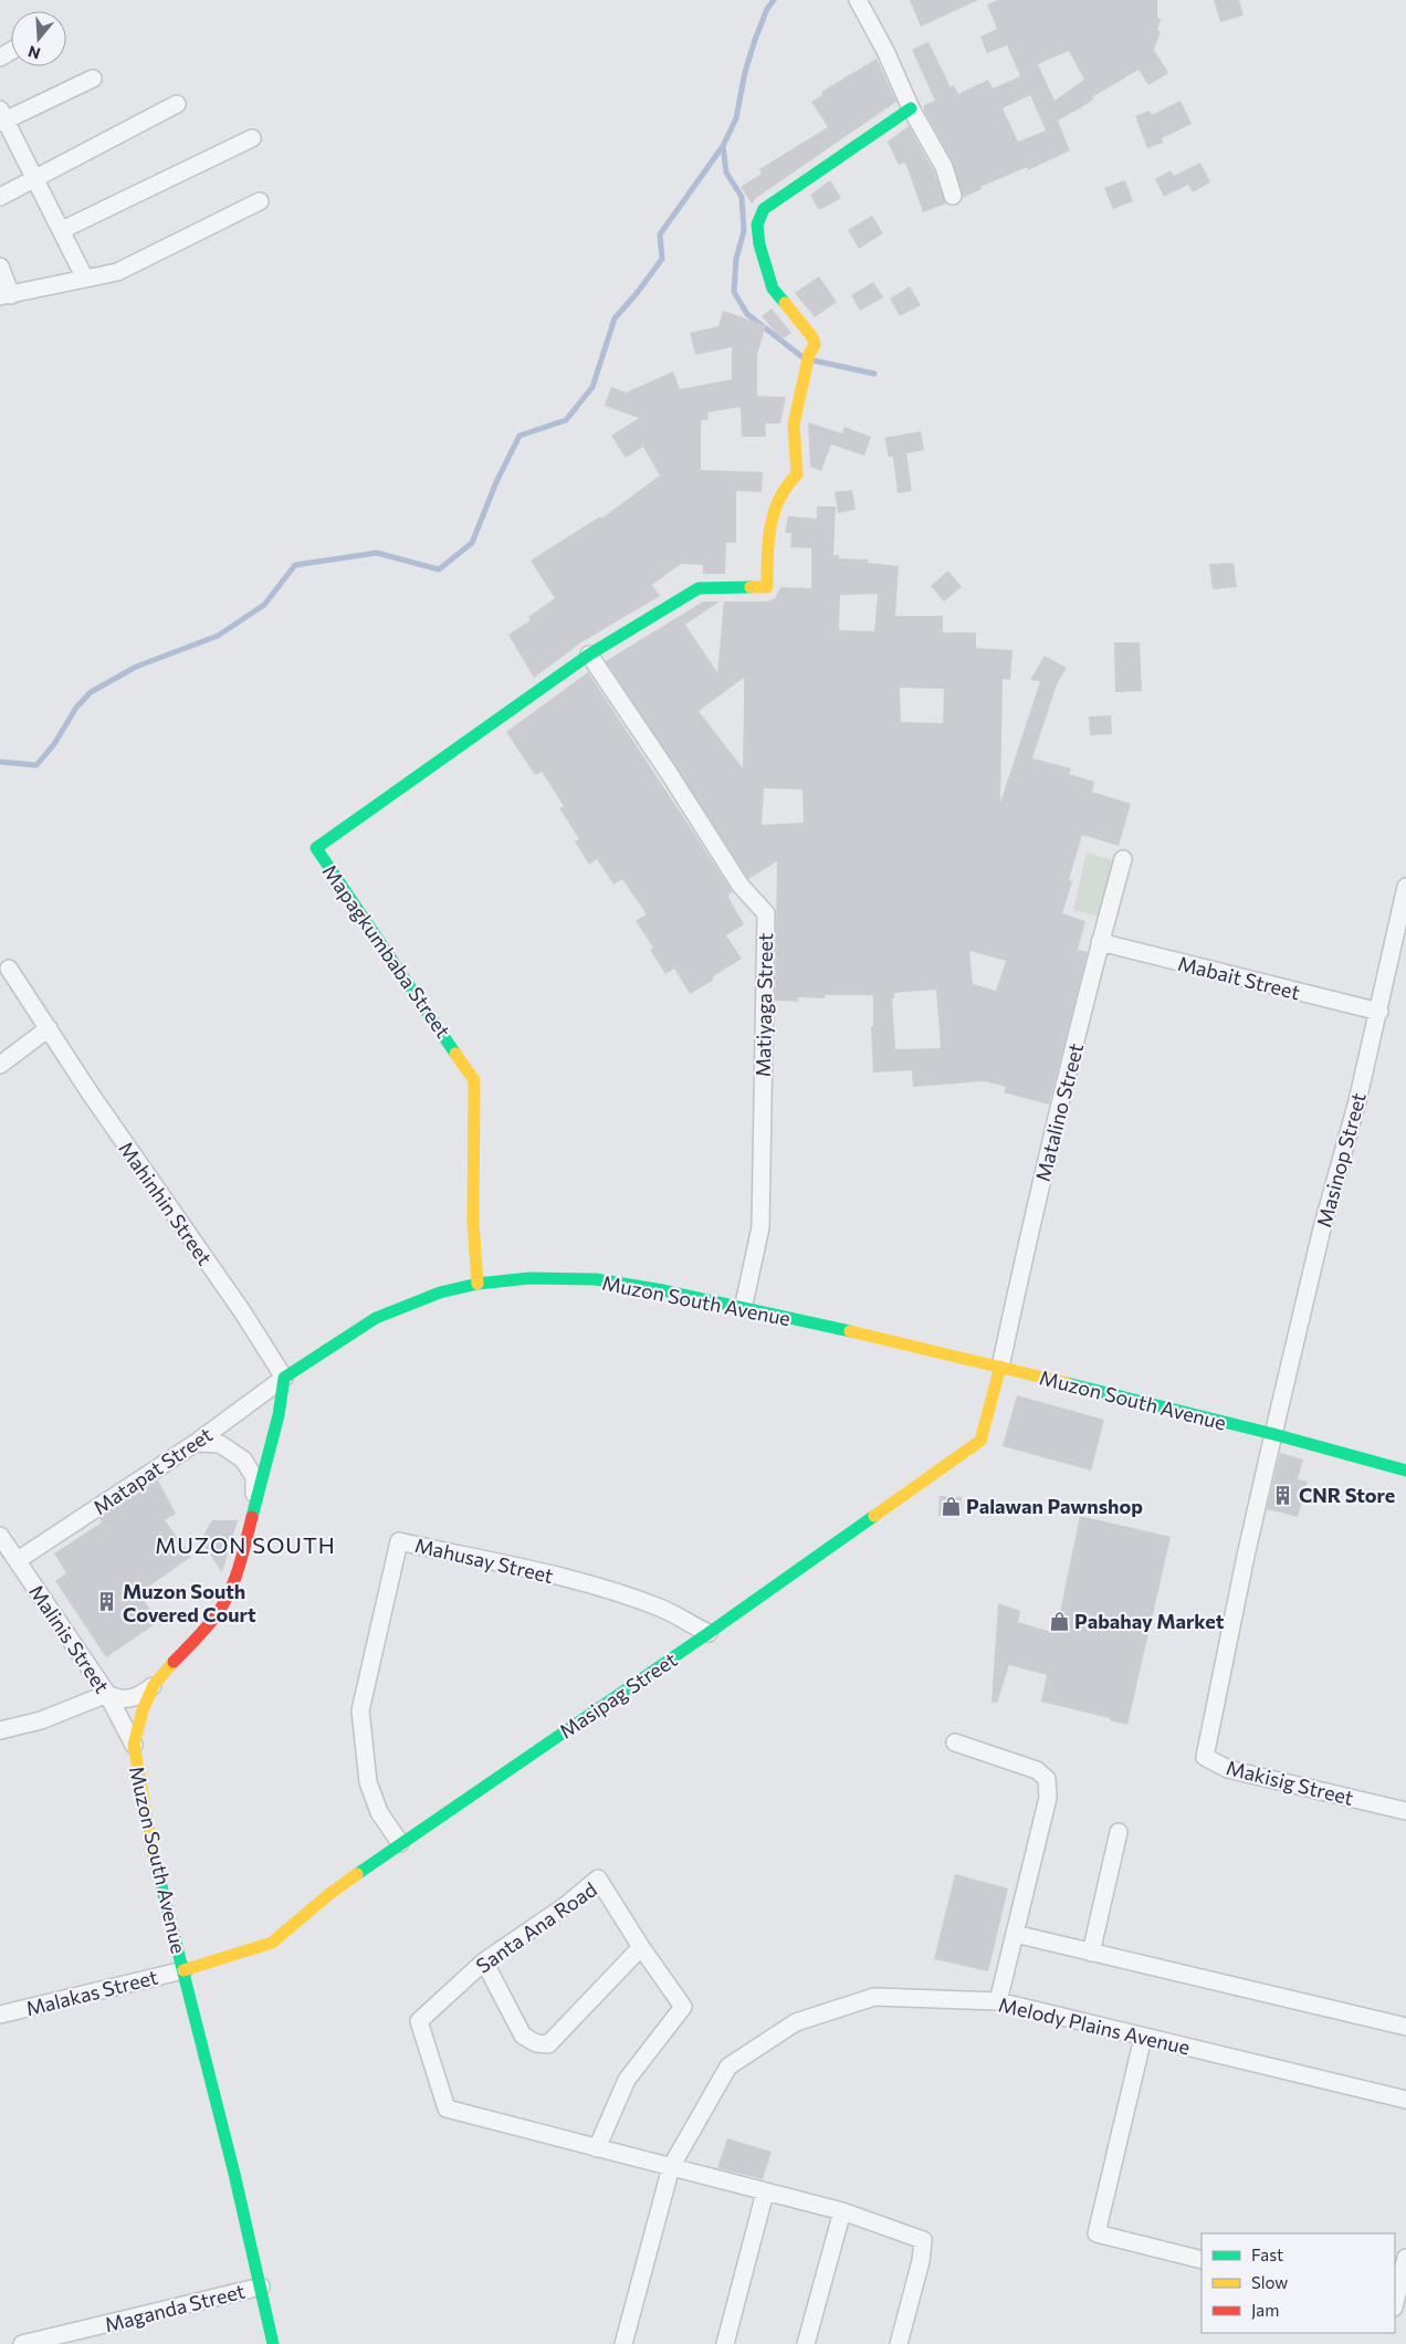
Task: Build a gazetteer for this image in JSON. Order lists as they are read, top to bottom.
{
  "streets": {
    "street": [
      "Mapagkumbaba Street",
      "Mabait Street",
      "Matiyaga Street",
      "Matalino Street",
      "Masinop Street",
      "Mahinhin Street",
      "Muzon South Avenue",
      "Matapat Street",
      "Mahusay Street",
      "Malinis Street",
      "Masipag Street",
      "Makisig Street",
      "Santa Ana Road",
      "Malakas Street",
      "Melody Plains Avenue",
      "Maganda Street"
    ]
  },
  "crossings": [
    ["Mapagkumbaba Street", "Matiyaga Street"],
    ["Mapagkumbaba Street", "Muzon South Avenue"],
    ["Mabait Street", "Matalino Street"],
    ["Mabait Street", "Masinop Street"],
    ["Matiyaga Street", "Muzon South Avenue"],
    ["Matalino Street", "Muzon South Avenue"],
    ["Matalino Street", "Masipag Street"],
    ["Masinop Street", "Muzon South Avenue"],
    ["Masinop Street", "Makisig Street"],
    ["Mahinhin Street", "Muzon South Avenue"],
    ["Mahinhin Street", "Matapat Street"],
    ["Muzon South Avenue", "Matapat Street"],
    ["Muzon South Avenue", "Malinis Street"],
    ["Muzon South Avenue", "Masipag Street"],
    ["Muzon South Avenue", "Makisig Street"],
    ["Muzon South Avenue", "Malakas Street"],
    ["Muzon South Avenue", "Maganda Street"],
    ["Matapat Street", "Malinis Street"],
    ["Mahusay Street", "Masipag Street"],
    ["Masipag Street", "Malakas Street"],
    ["Santa Ana Road", "Melody Plains Avenue"]
  ],
  "districts": ["MUZON SOUTH"],
  "places": {
    "building": ["CNR Store", "Muzon South Covered Court"],
    "shop": ["Palawan Pawnshop", "Pabahay Market"]
  },
  "legend": ["Fast", "Slow", "Jam"],
  "north": "bottom"
}
